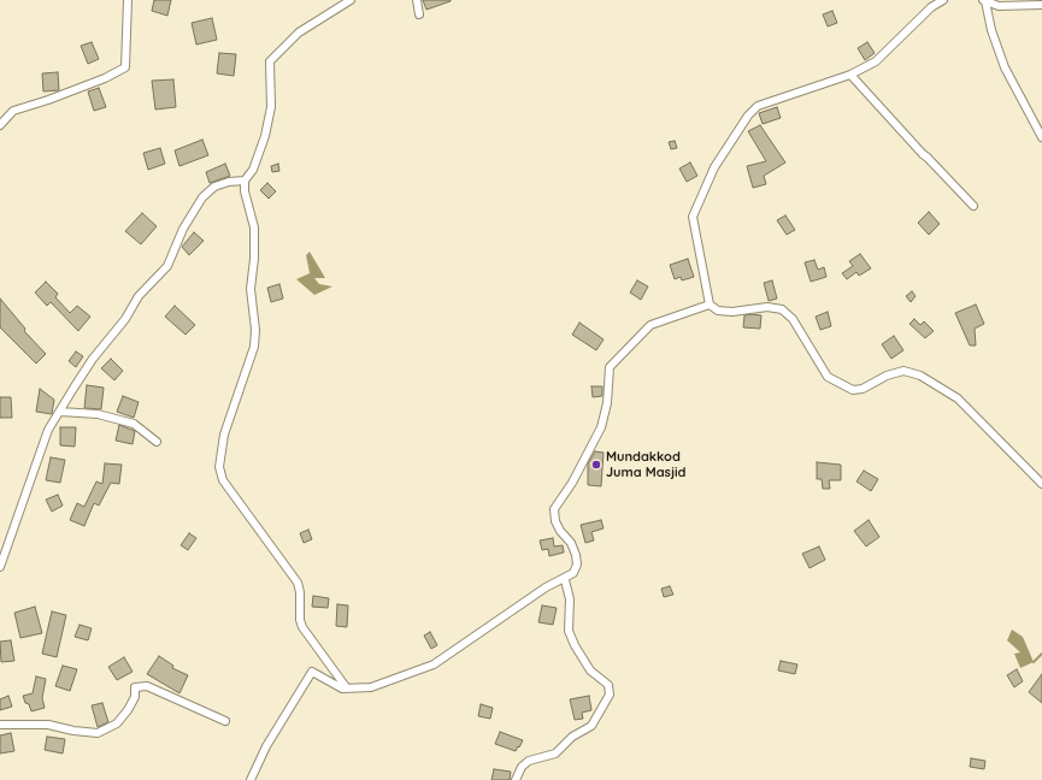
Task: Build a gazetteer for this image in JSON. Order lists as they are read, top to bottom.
{
  "places": ["Mundakkod Juma Masjid"]
}
